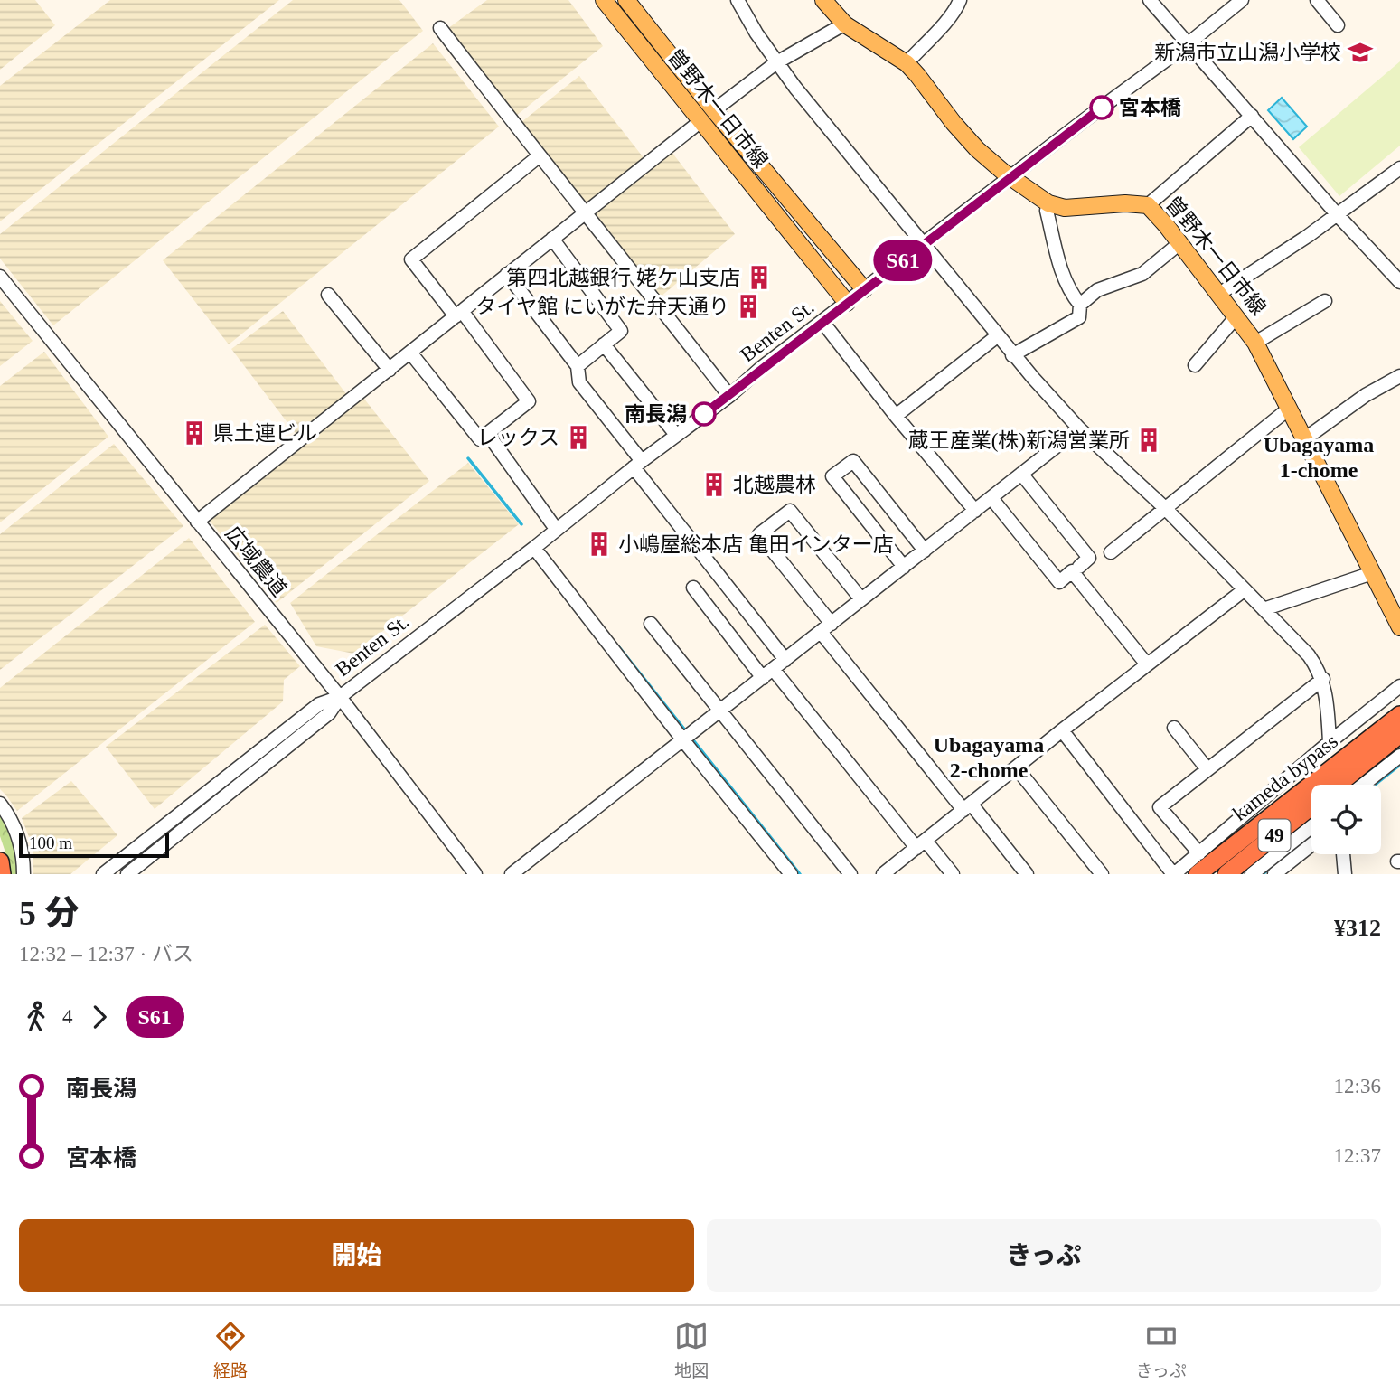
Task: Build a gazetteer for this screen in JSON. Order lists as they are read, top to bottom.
{
  "streets": {
    "highway": ["kameda bypass", "49"],
    "main road": ["曽野木一日市線"],
    "street": ["Benten St.", "広域農道"]
  },
  "crossings": [
    ["曽野木一日市線", "Benten St."],
    ["Benten St.", "広域農道"]
  ],
  "districts": ["Ubagayama 1-chome", "Ubagayama 2-chome"],
  "places": {
    "school or university": ["新潟市立山潟小学校"],
    "other": ["宮本橋", "南長潟"],
    "building": [
      "第四北越銀行 姥ケ山支店",
      "タイヤ館 にいがた弁天通り",
      "県土連ビル",
      "レックス",
      "蔵王産業(株)新潟営業所",
      "北越農林",
      "小嶋屋総本店 亀田インター店"
    ]
  },
  "lines": ["bus line S61"],
  "scale_bar": "100 m",
  "page": {
    "on_map": "S61",
    "scale": "100 m",
    "heading": ["5 分", "12:32 – 12:37 · バス", "¥312"],
    "legs": ["4", "S61"],
    "list": [
      {
        "name": "南長潟",
        "value": "12:36"
      },
      {
        "name": "宮本橋",
        "value": "12:37"
      }
    ],
    "buttons": ["開始", "きっぷ"],
    "tabs": ["経路", "地図", "きっぷ"]
  }
}
